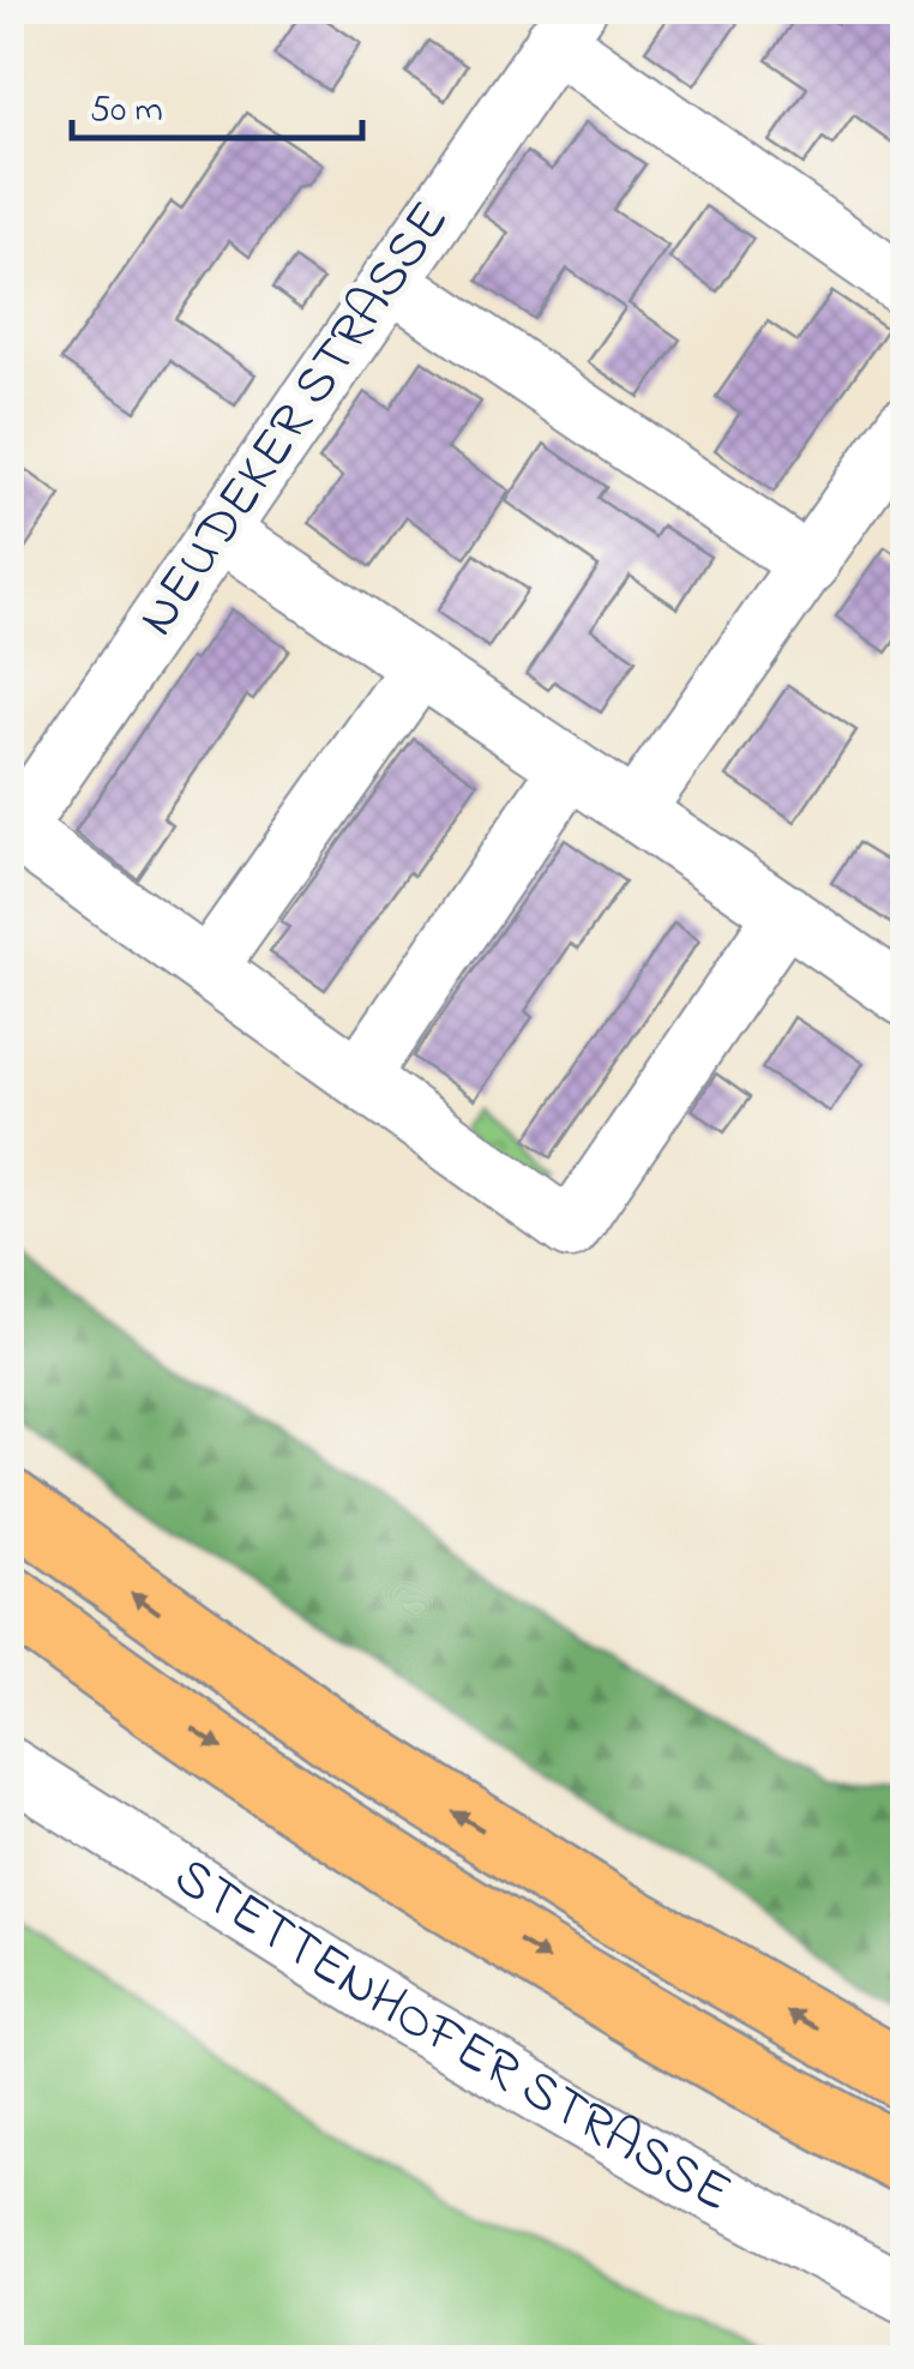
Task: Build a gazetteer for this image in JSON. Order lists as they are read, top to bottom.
{
  "streets": {
    "street": ["NEUDEKER STRASSE", "STETTENHOFER STRASSE"]
  },
  "scale_bar": "50 m"
}
